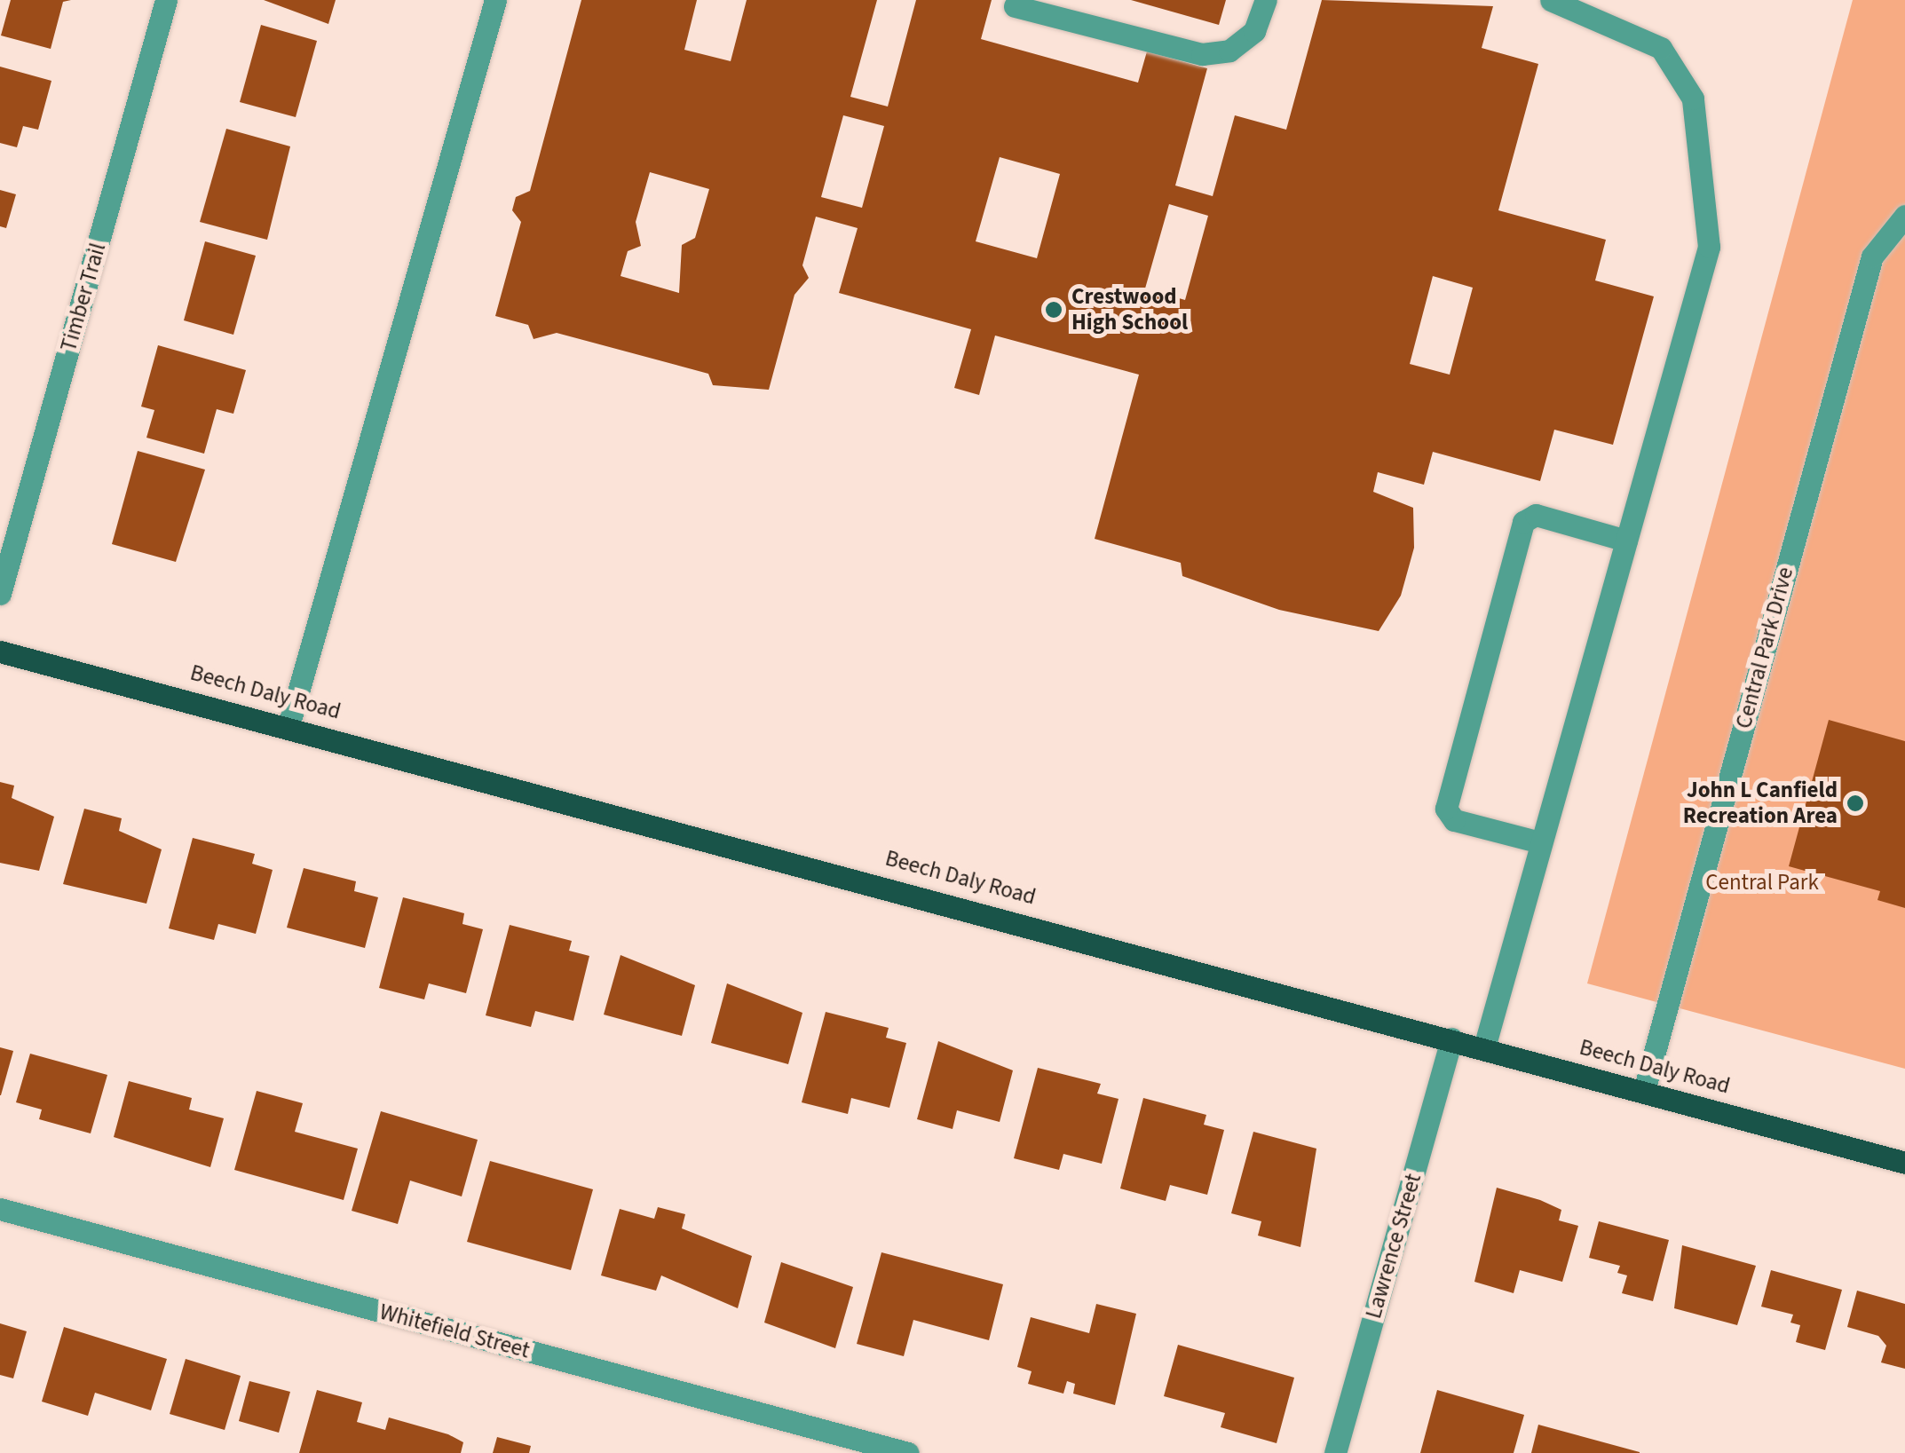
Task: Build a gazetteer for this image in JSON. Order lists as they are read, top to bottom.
{
  "streets": {
    "main road": ["Beech Daly Road"],
    "street": [
      "Timber Trail",
      "Central Park Drive",
      "Lawrence Street",
      "Whitefield Street"
    ]
  },
  "crossings": [
    ["Central Park Drive", "Beech Daly Road"],
    ["Beech Daly Road", "Lawrence Street"]
  ],
  "parks": ["Central Park"],
  "places": ["Crestwood High School", "John L Canfield Recreation Area"]
}
